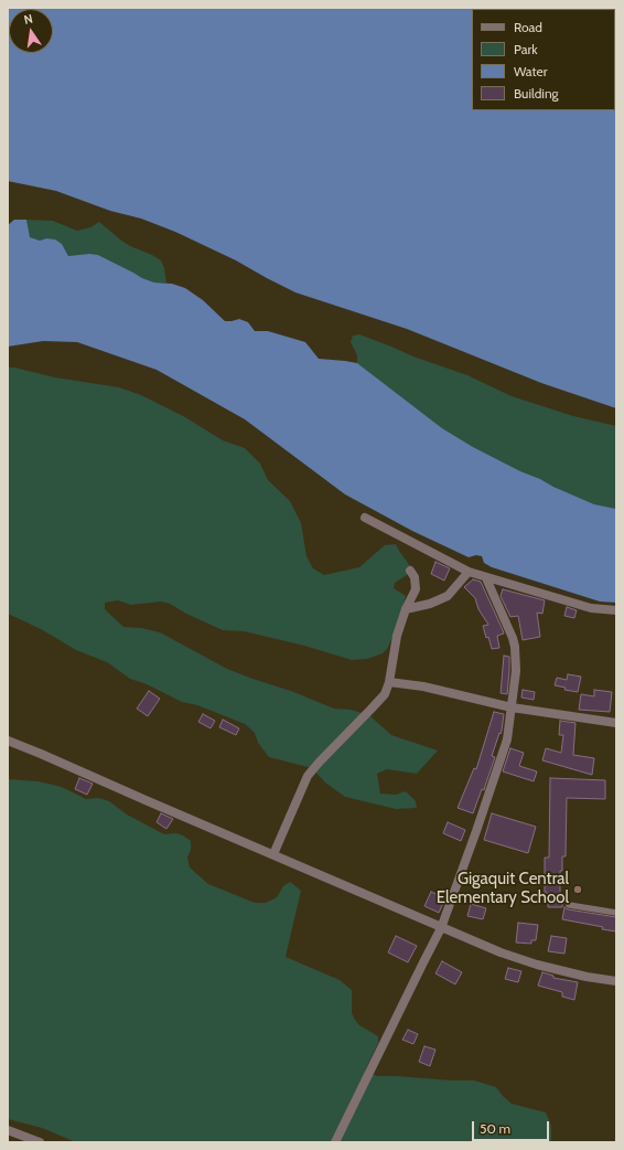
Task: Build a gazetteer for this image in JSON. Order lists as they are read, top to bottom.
{
  "places": ["Gigaquit Central Elementary School"],
  "legend": [
    "Road",
    "Park",
    "Water",
    "Building"
  ],
  "scale_bar": "50 m",
  "north": "top"
}
